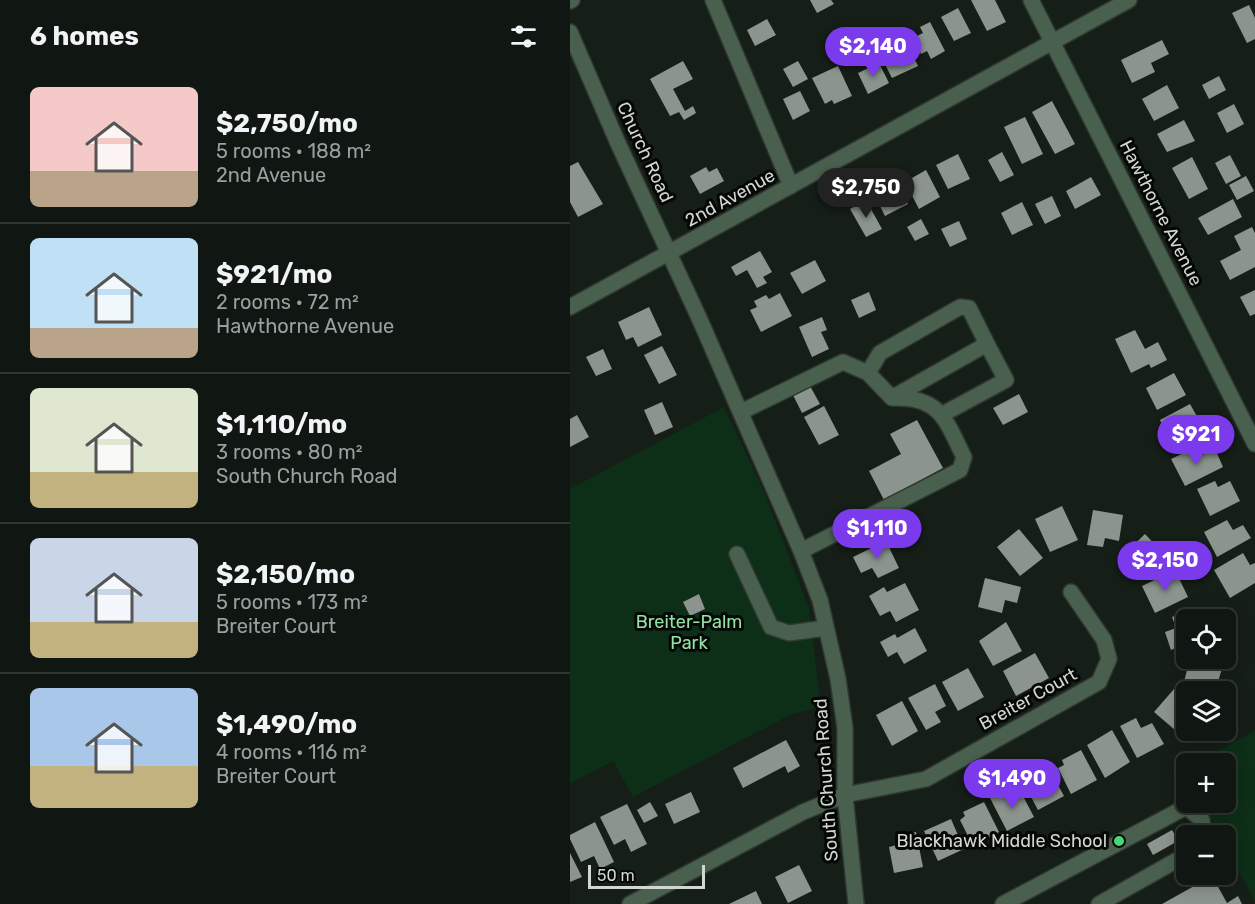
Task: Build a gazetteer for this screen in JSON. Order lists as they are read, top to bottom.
{
  "streets": {
    "street": [
      "Church Road",
      "2nd Avenue",
      "Hawthorne Avenue",
      "Breiter Court",
      "South Church Road"
    ]
  },
  "crossings": [
    ["Church Road", "2nd Avenue"],
    ["Church Road", "South Church Road"],
    ["2nd Avenue", "Hawthorne Avenue"],
    ["Breiter Court", "South Church Road"]
  ],
  "parks": ["Breiter-Palm Park"],
  "places": ["Blackhawk Middle School"],
  "scale_bar": "50 m",
  "page": {
    "heading": "6 homes",
    "price": [
      "$2,140",
      "$2,750",
      "$921",
      "$1,110",
      "$2,150",
      "$1,490"
    ],
    "list": [
      {
        "name": "$2,750/mo",
        "note": "5 rooms · 188 m² · 2nd Avenue"
      },
      {
        "name": "$921/mo",
        "note": "2 rooms · 72 m² · Hawthorne Avenue"
      },
      {
        "name": "$1,110/mo",
        "note": "3 rooms · 80 m² · South Church Road"
      },
      {
        "name": "$2,150/mo",
        "note": "5 rooms · 173 m² · Breiter Court"
      },
      {
        "name": "$1,490/mo",
        "note": "4 rooms · 116 m² · Breiter Court"
      }
    ],
    "map_buttons": ["+", "−"],
    "scale": "50 m"
  }
}
